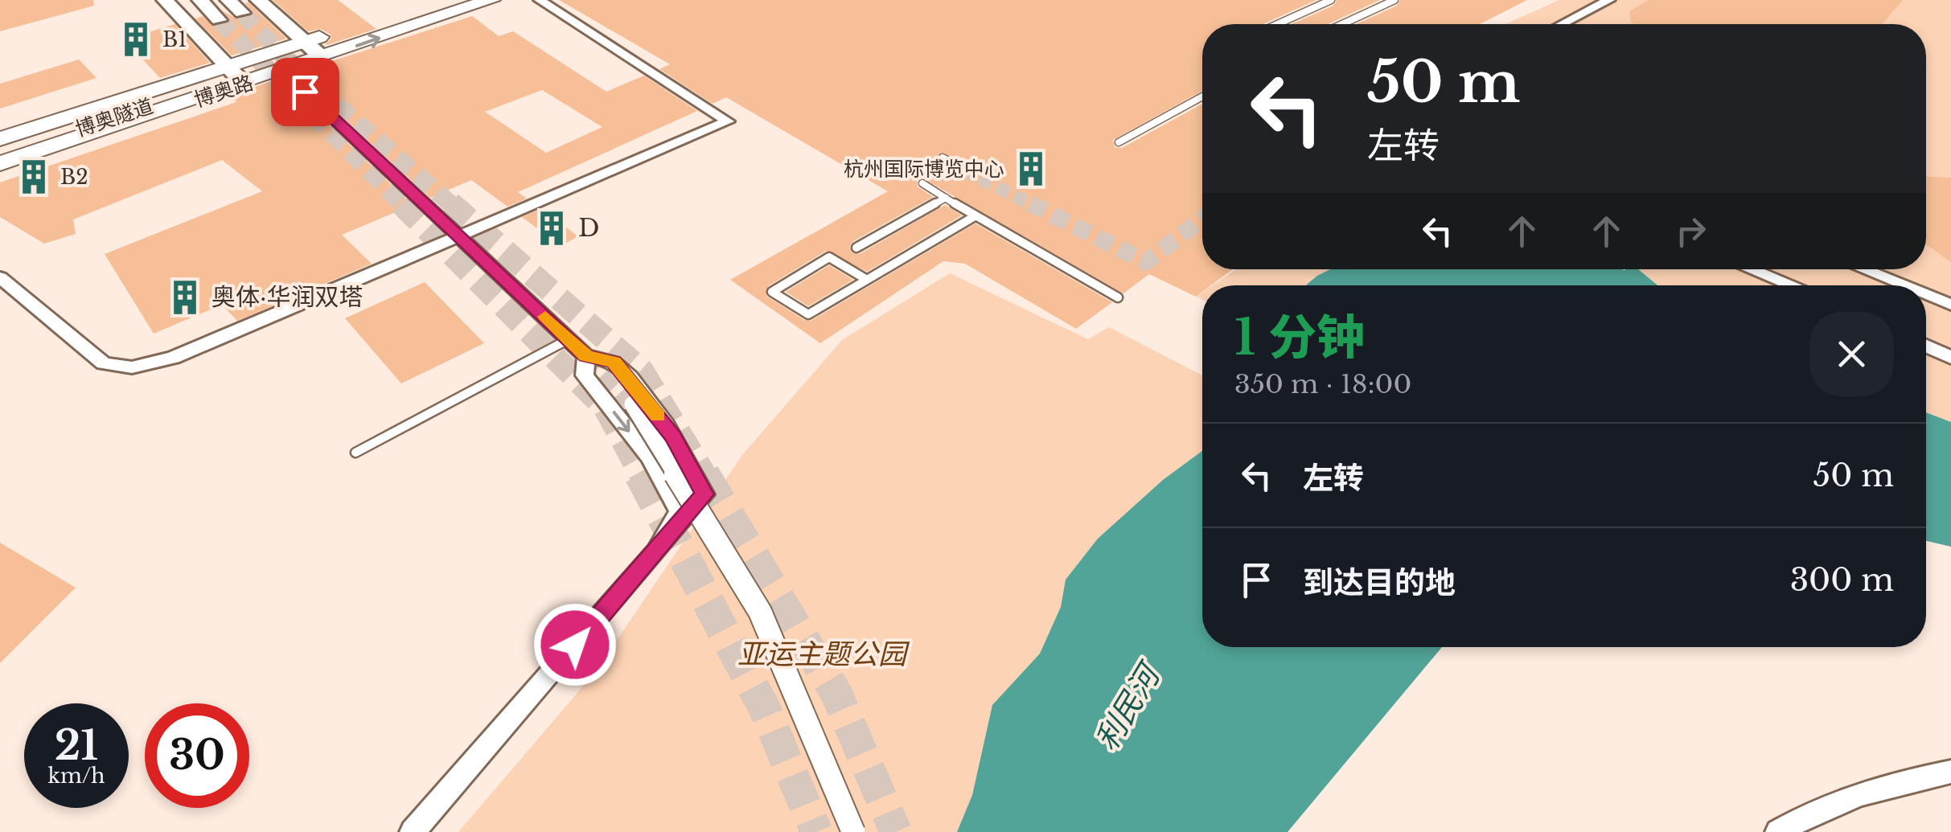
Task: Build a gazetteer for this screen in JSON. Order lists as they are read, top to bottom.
{
  "streets": {
    "main road": ["博奥路", "博奥隧道"]
  },
  "crossings": [
    ["博奥路", "博奥隧道"]
  ],
  "water": ["利民河"],
  "parks": ["亚运主题公园"],
  "places": {
    "building": [
      "B1",
      "杭州国际博览中心",
      "B2",
      "D",
      "奥体·华润双塔"
    ]
  },
  "page": {
    "turn": ["50 m", "左转"],
    "heading": ["1 分钟", "350 m · 18:00"],
    "list": [
      {
        "name": "左转",
        "value": "50 m"
      },
      {
        "name": "到达目的地",
        "value": "300 m"
      }
    ],
    "speed": "21 km/h",
    "limit": "30"
  }
}
